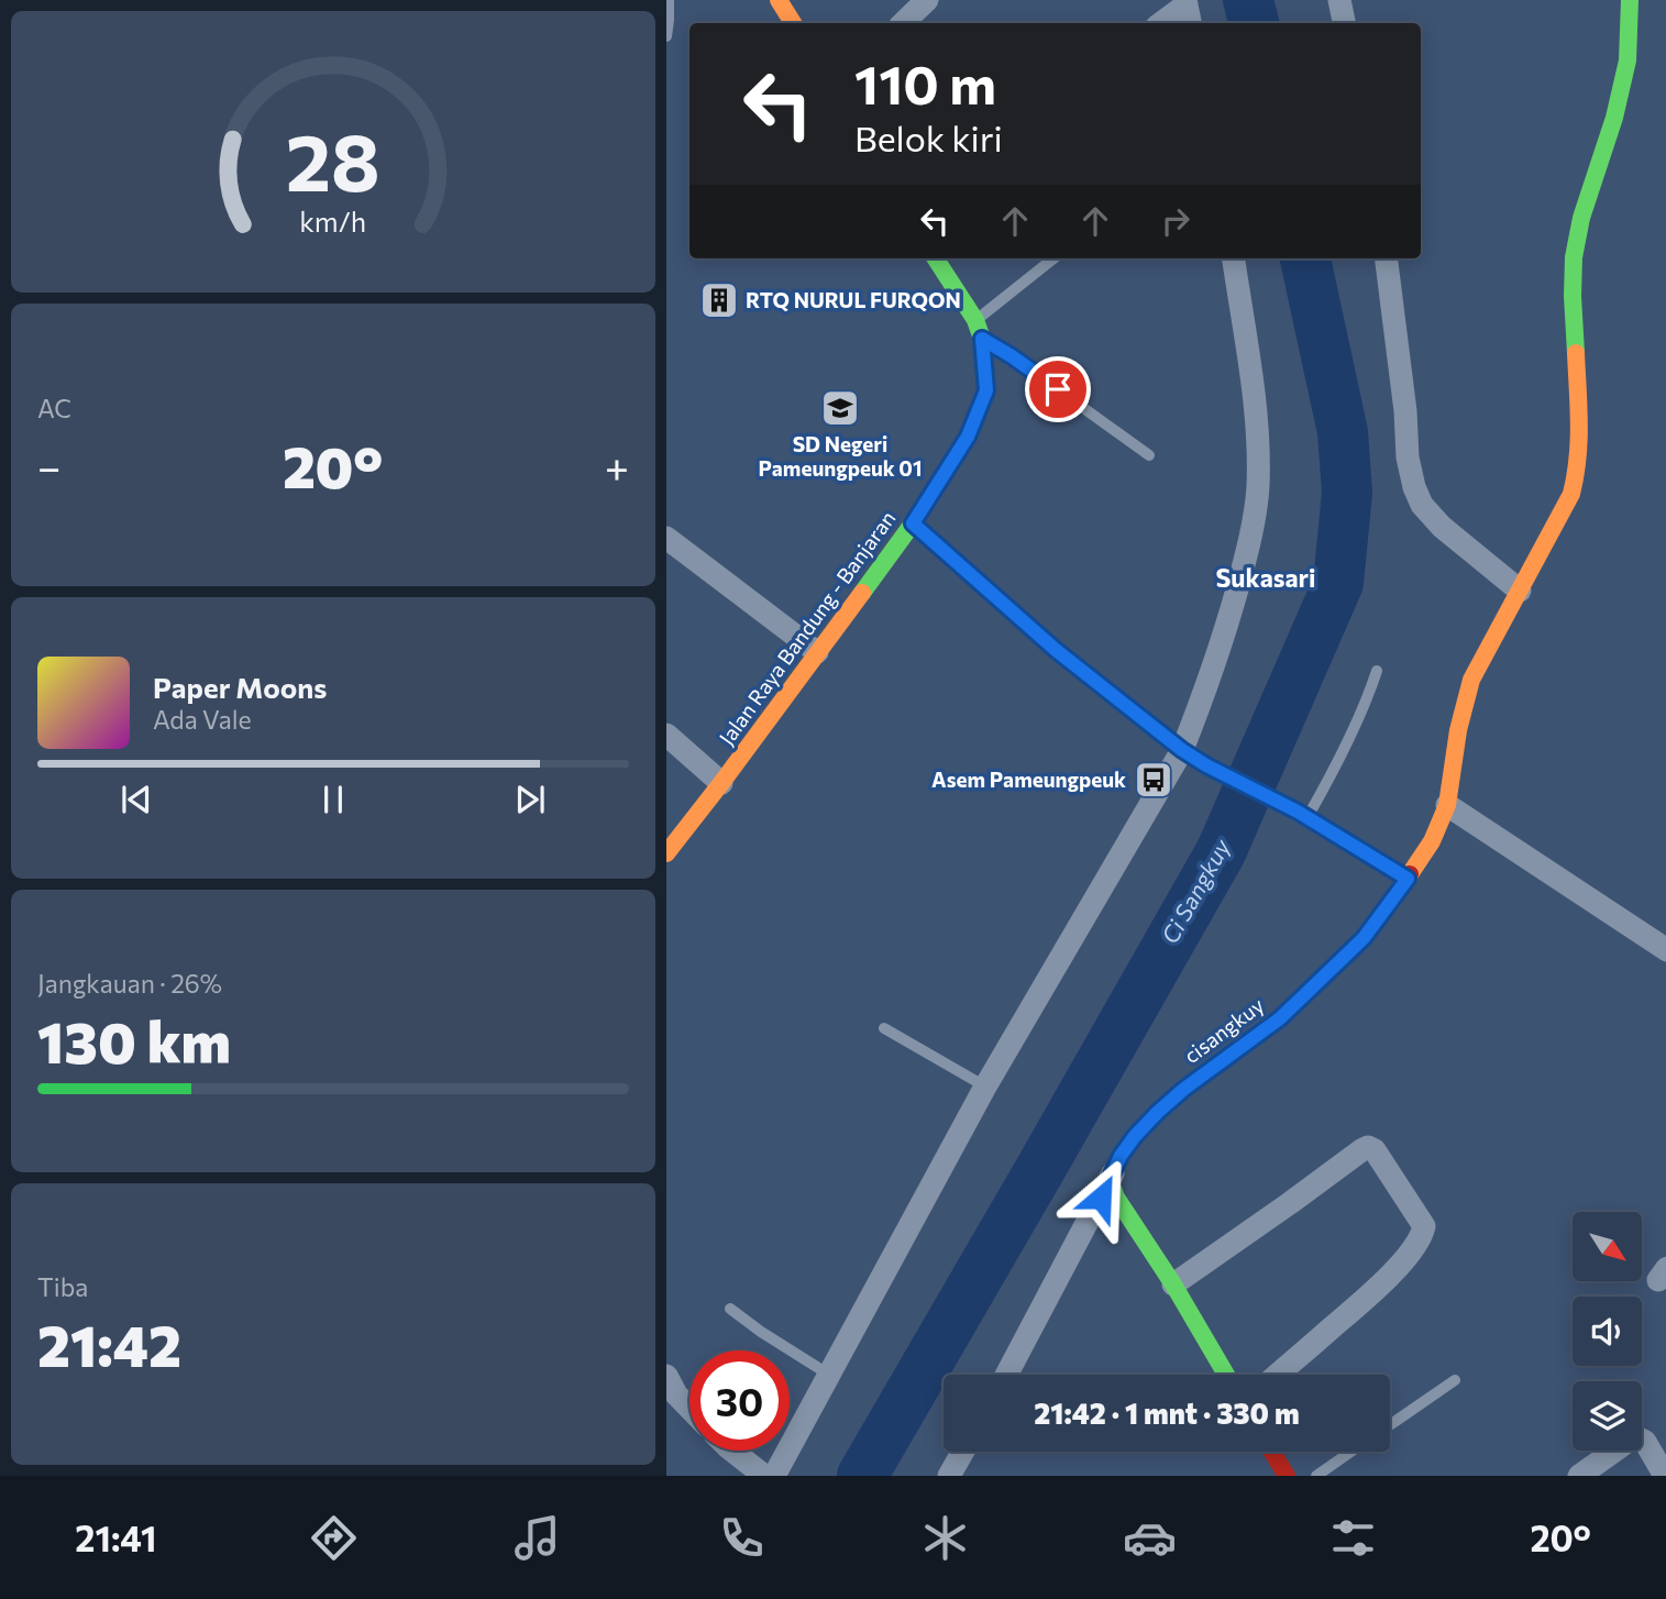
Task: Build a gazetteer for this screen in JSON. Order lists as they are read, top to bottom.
{
  "streets": {
    "street": ["Jalan Raya Bandung - Banjaran", "cisangkuy"]
  },
  "districts": ["Sukasari"],
  "water": ["Ci Sangkuy"],
  "places": {
    "building": ["RTQ NURUL FURQON"],
    "school or university": ["SD Negeri Pameungpeuk 01"],
    "bus stop": ["Asem Pameungpeuk"]
  },
  "north": "bottom right",
  "page": {
    "turn": ["110 m", "Belok kiri"],
    "tile": [
      "AC",
      ["Jangkauan · 26%", "130 km"],
      ["Tiba", "21:42"]
    ],
    "heat": ["−", "20°", "+"],
    "song": ["Paper Moons", "Ada Vale"],
    "limit": "30",
    "trip": "21:42 · 1 mnt · 330 m",
    "tabs": ["21:41", "20°"],
    "gauge": ["28", "km/h"]
  }
}
